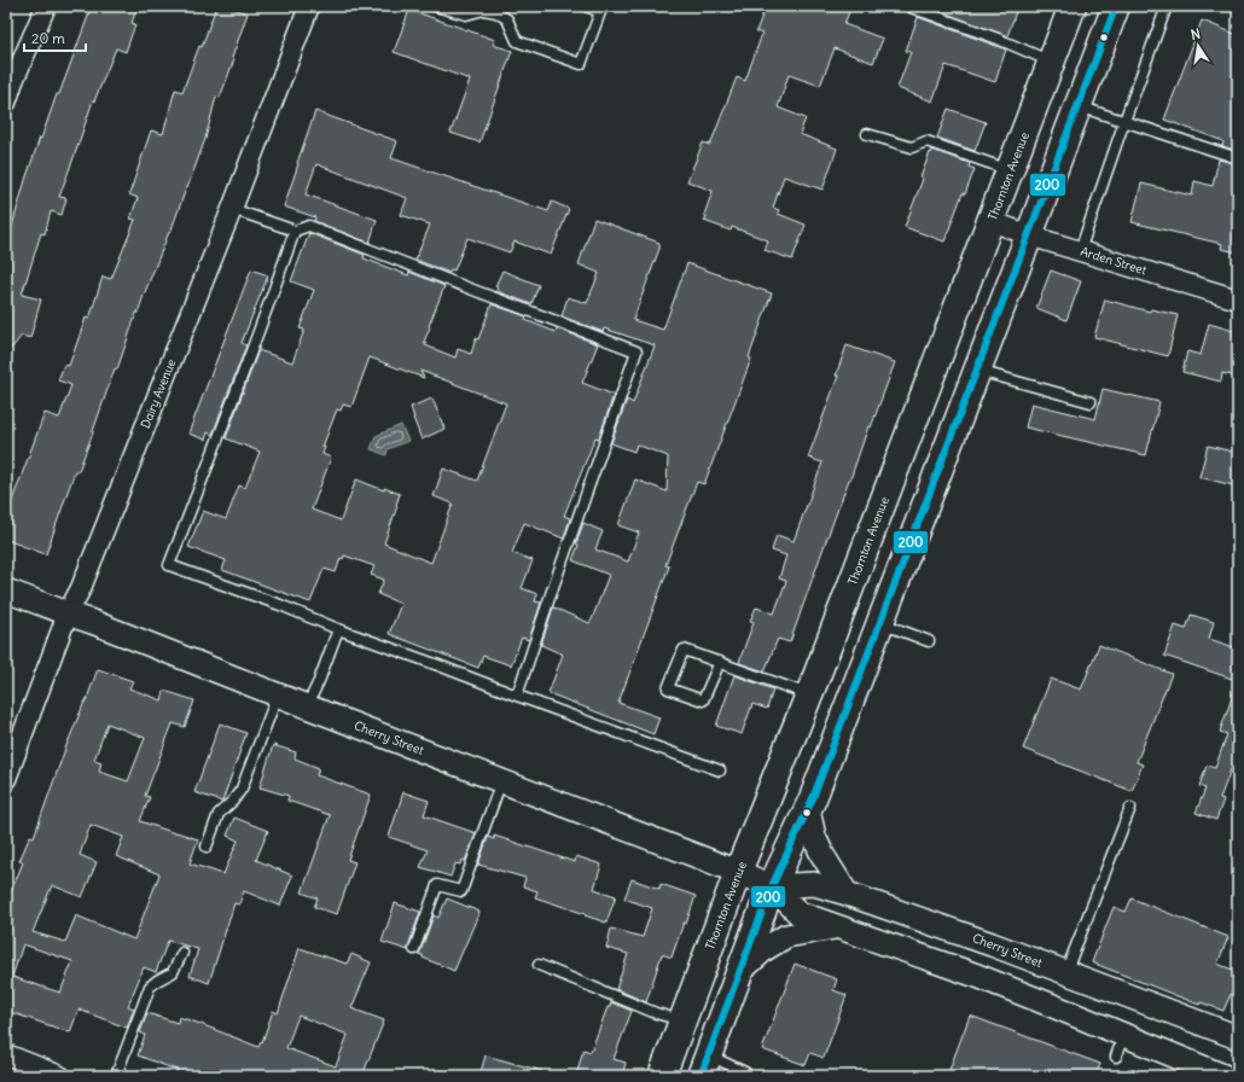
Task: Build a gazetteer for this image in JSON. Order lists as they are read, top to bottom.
{
  "streets": {
    "main road": ["Thornton Avenue"],
    "street": ["Arden Street", "Dairy Avenue", "Cherry Street"]
  },
  "crossings": [
    ["Thornton Avenue", "Arden Street"],
    ["Thornton Avenue", "Cherry Street"],
    ["Dairy Avenue", "Cherry Street"]
  ],
  "lines": ["transit line 200"],
  "scale_bar": "20 m",
  "north": "top"
}
